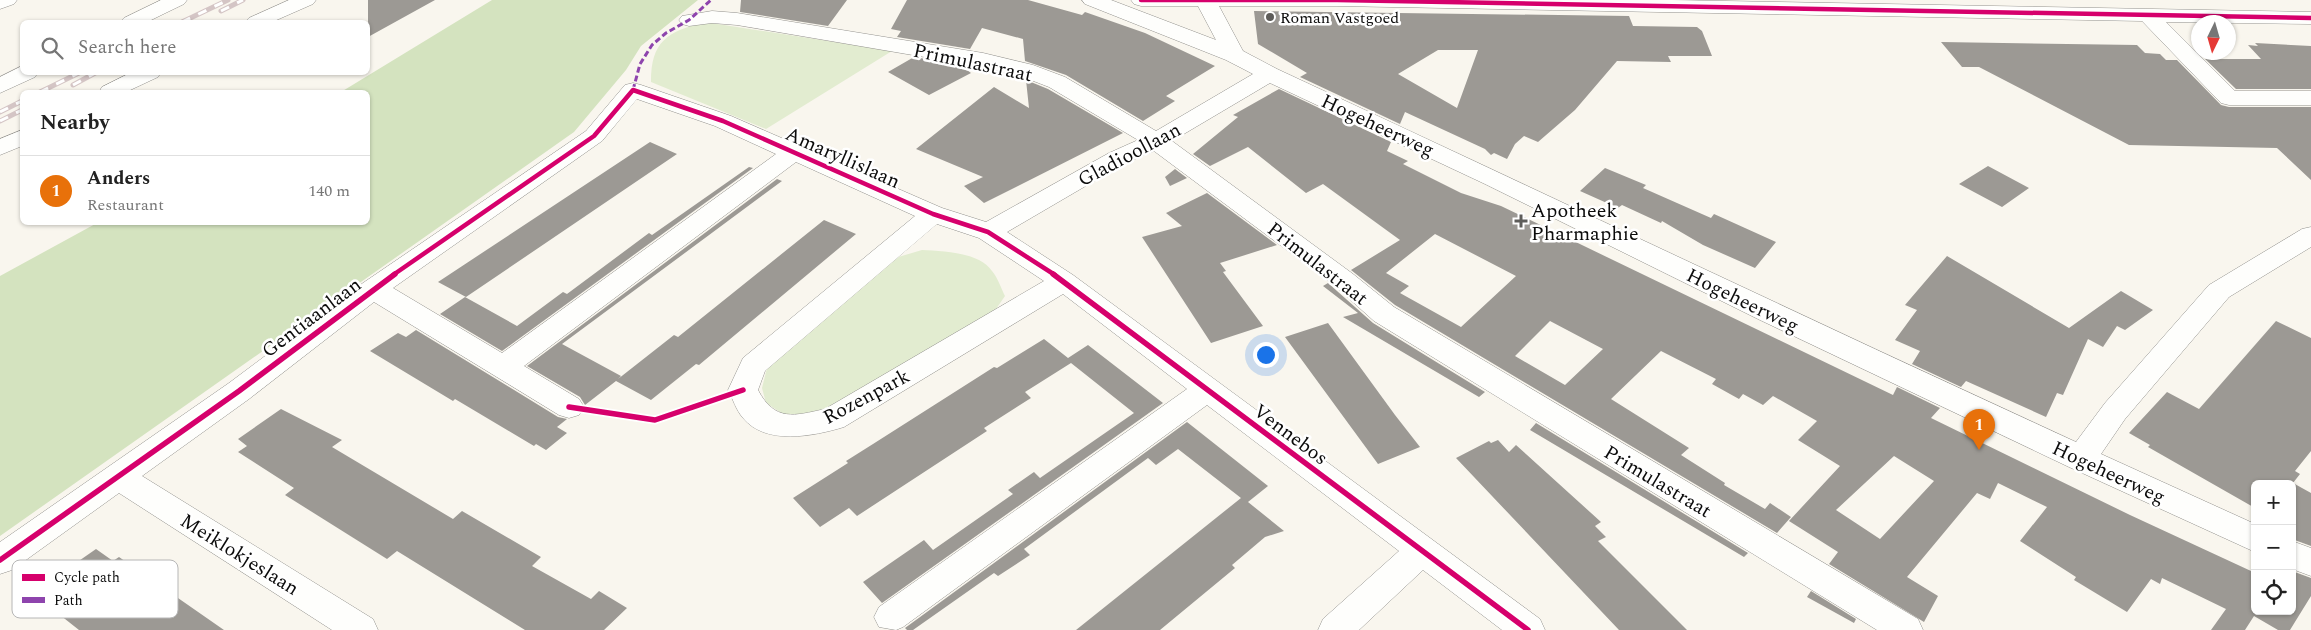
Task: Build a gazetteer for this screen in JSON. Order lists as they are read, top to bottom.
{
  "streets": {
    "street": [
      "Primulastraat",
      "Hogeheerweg",
      "Gladioollaan",
      "Amaryllislaan",
      "Gentiaanlaan",
      "Rozenpark",
      "Vennebos",
      "Meiklokjeslaan"
    ]
  },
  "crossings": [
    ["Primulastraat", "Gladioollaan"],
    ["Hogeheerweg", "Gladioollaan"],
    ["Gladioollaan", "Amaryllislaan"],
    ["Amaryllislaan", "Gentiaanlaan"],
    ["Amaryllislaan", "Rozenpark"],
    ["Amaryllislaan", "Vennebos"],
    ["Gentiaanlaan", "Meiklokjeslaan"],
    ["Rozenpark", "Vennebos"]
  ],
  "places": {
    "other": ["Roman Vastgoed"],
    "health": ["Apotheek Pharmaphie"]
  },
  "legend": ["Cycle path", "Path"],
  "north": "bottom",
  "page": {
    "search": "Search here",
    "heading": "Nearby",
    "list": [
      {
        "mark": "1",
        "name": "Anders",
        "note": "Restaurant",
        "value": "140 m"
      }
    ],
    "pins": "1",
    "map_buttons": ["+", "−"]
  }
}
